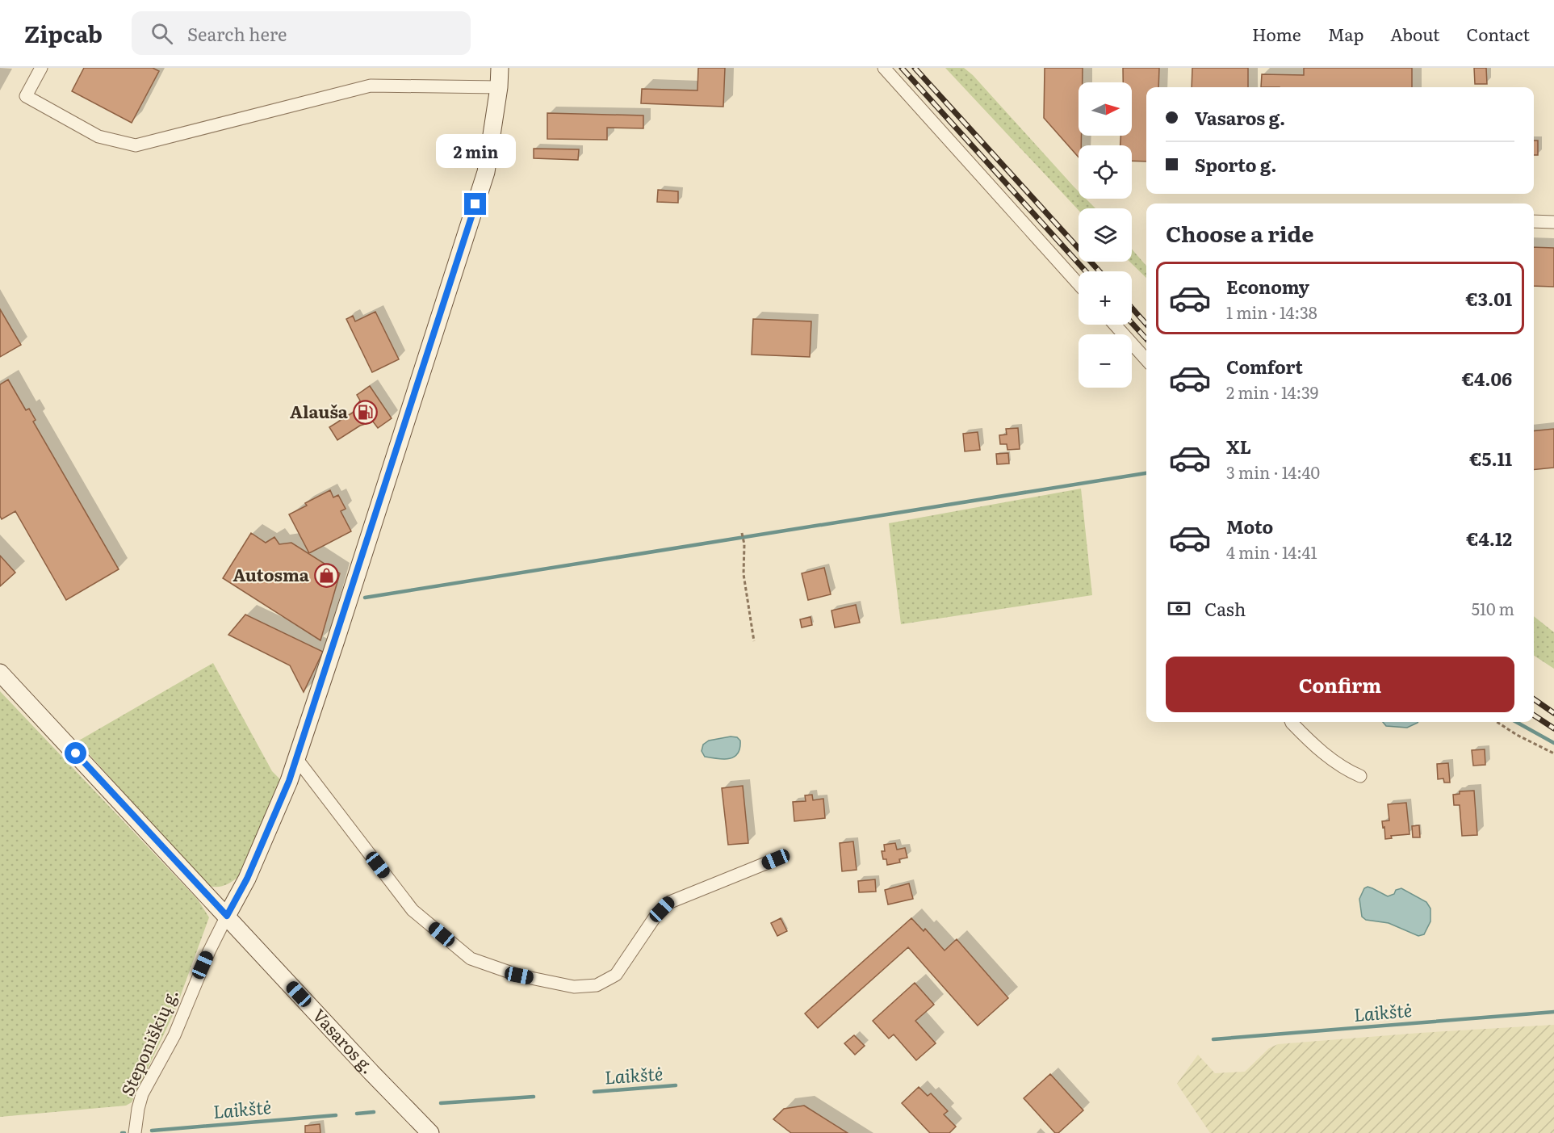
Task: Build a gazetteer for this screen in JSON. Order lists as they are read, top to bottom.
{
  "streets": {
    "street": ["Vasaros g.", "Steponiškių g."]
  },
  "crossings": [
    ["Vasaros g.", "Steponiškių g."]
  ],
  "water": ["Laikštė"],
  "places": {
    "fuel station": ["Alauša"],
    "shop": ["Autosma"]
  },
  "north": "right",
  "page": {
    "header": "Zipcab",
    "search": "Search here",
    "nav": [
      "Home",
      "Map",
      "About",
      "Contact"
    ],
    "map_buttons": ["+", "−"],
    "banner": ["Vasaros g.", "Sporto g."],
    "bubble": "2 min",
    "heading": "Choose a ride",
    "list": [
      {
        "name": "Economy",
        "note": "1 min · 14:38",
        "value": "€3.01"
      },
      {
        "name": "Comfort",
        "note": "2 min · 14:39",
        "value": "€4.06"
      },
      {
        "name": "XL",
        "note": "3 min · 14:40",
        "value": "€5.11"
      },
      {
        "name": "Moto",
        "note": "4 min · 14:41",
        "value": "€4.12"
      }
    ],
    "pay": ["Cash", "510 m"],
    "buttons": "Confirm"
  }
}
